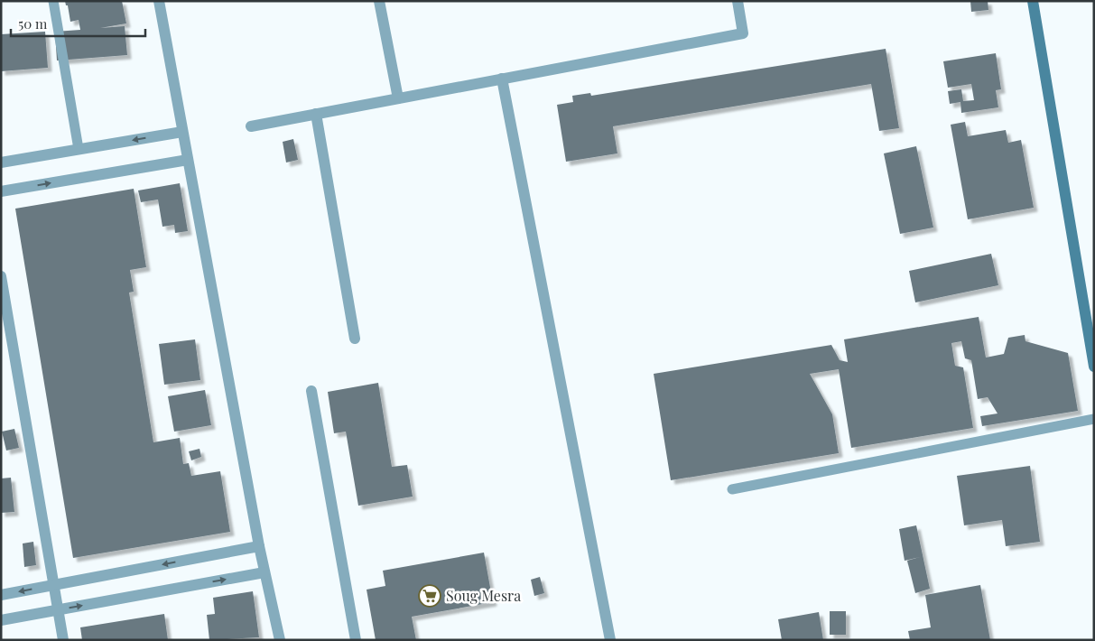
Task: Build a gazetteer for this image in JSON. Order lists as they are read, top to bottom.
{
  "places": {
    "supermarket": ["Soug Mesra"]
  },
  "scale_bar": "50 m"
}
